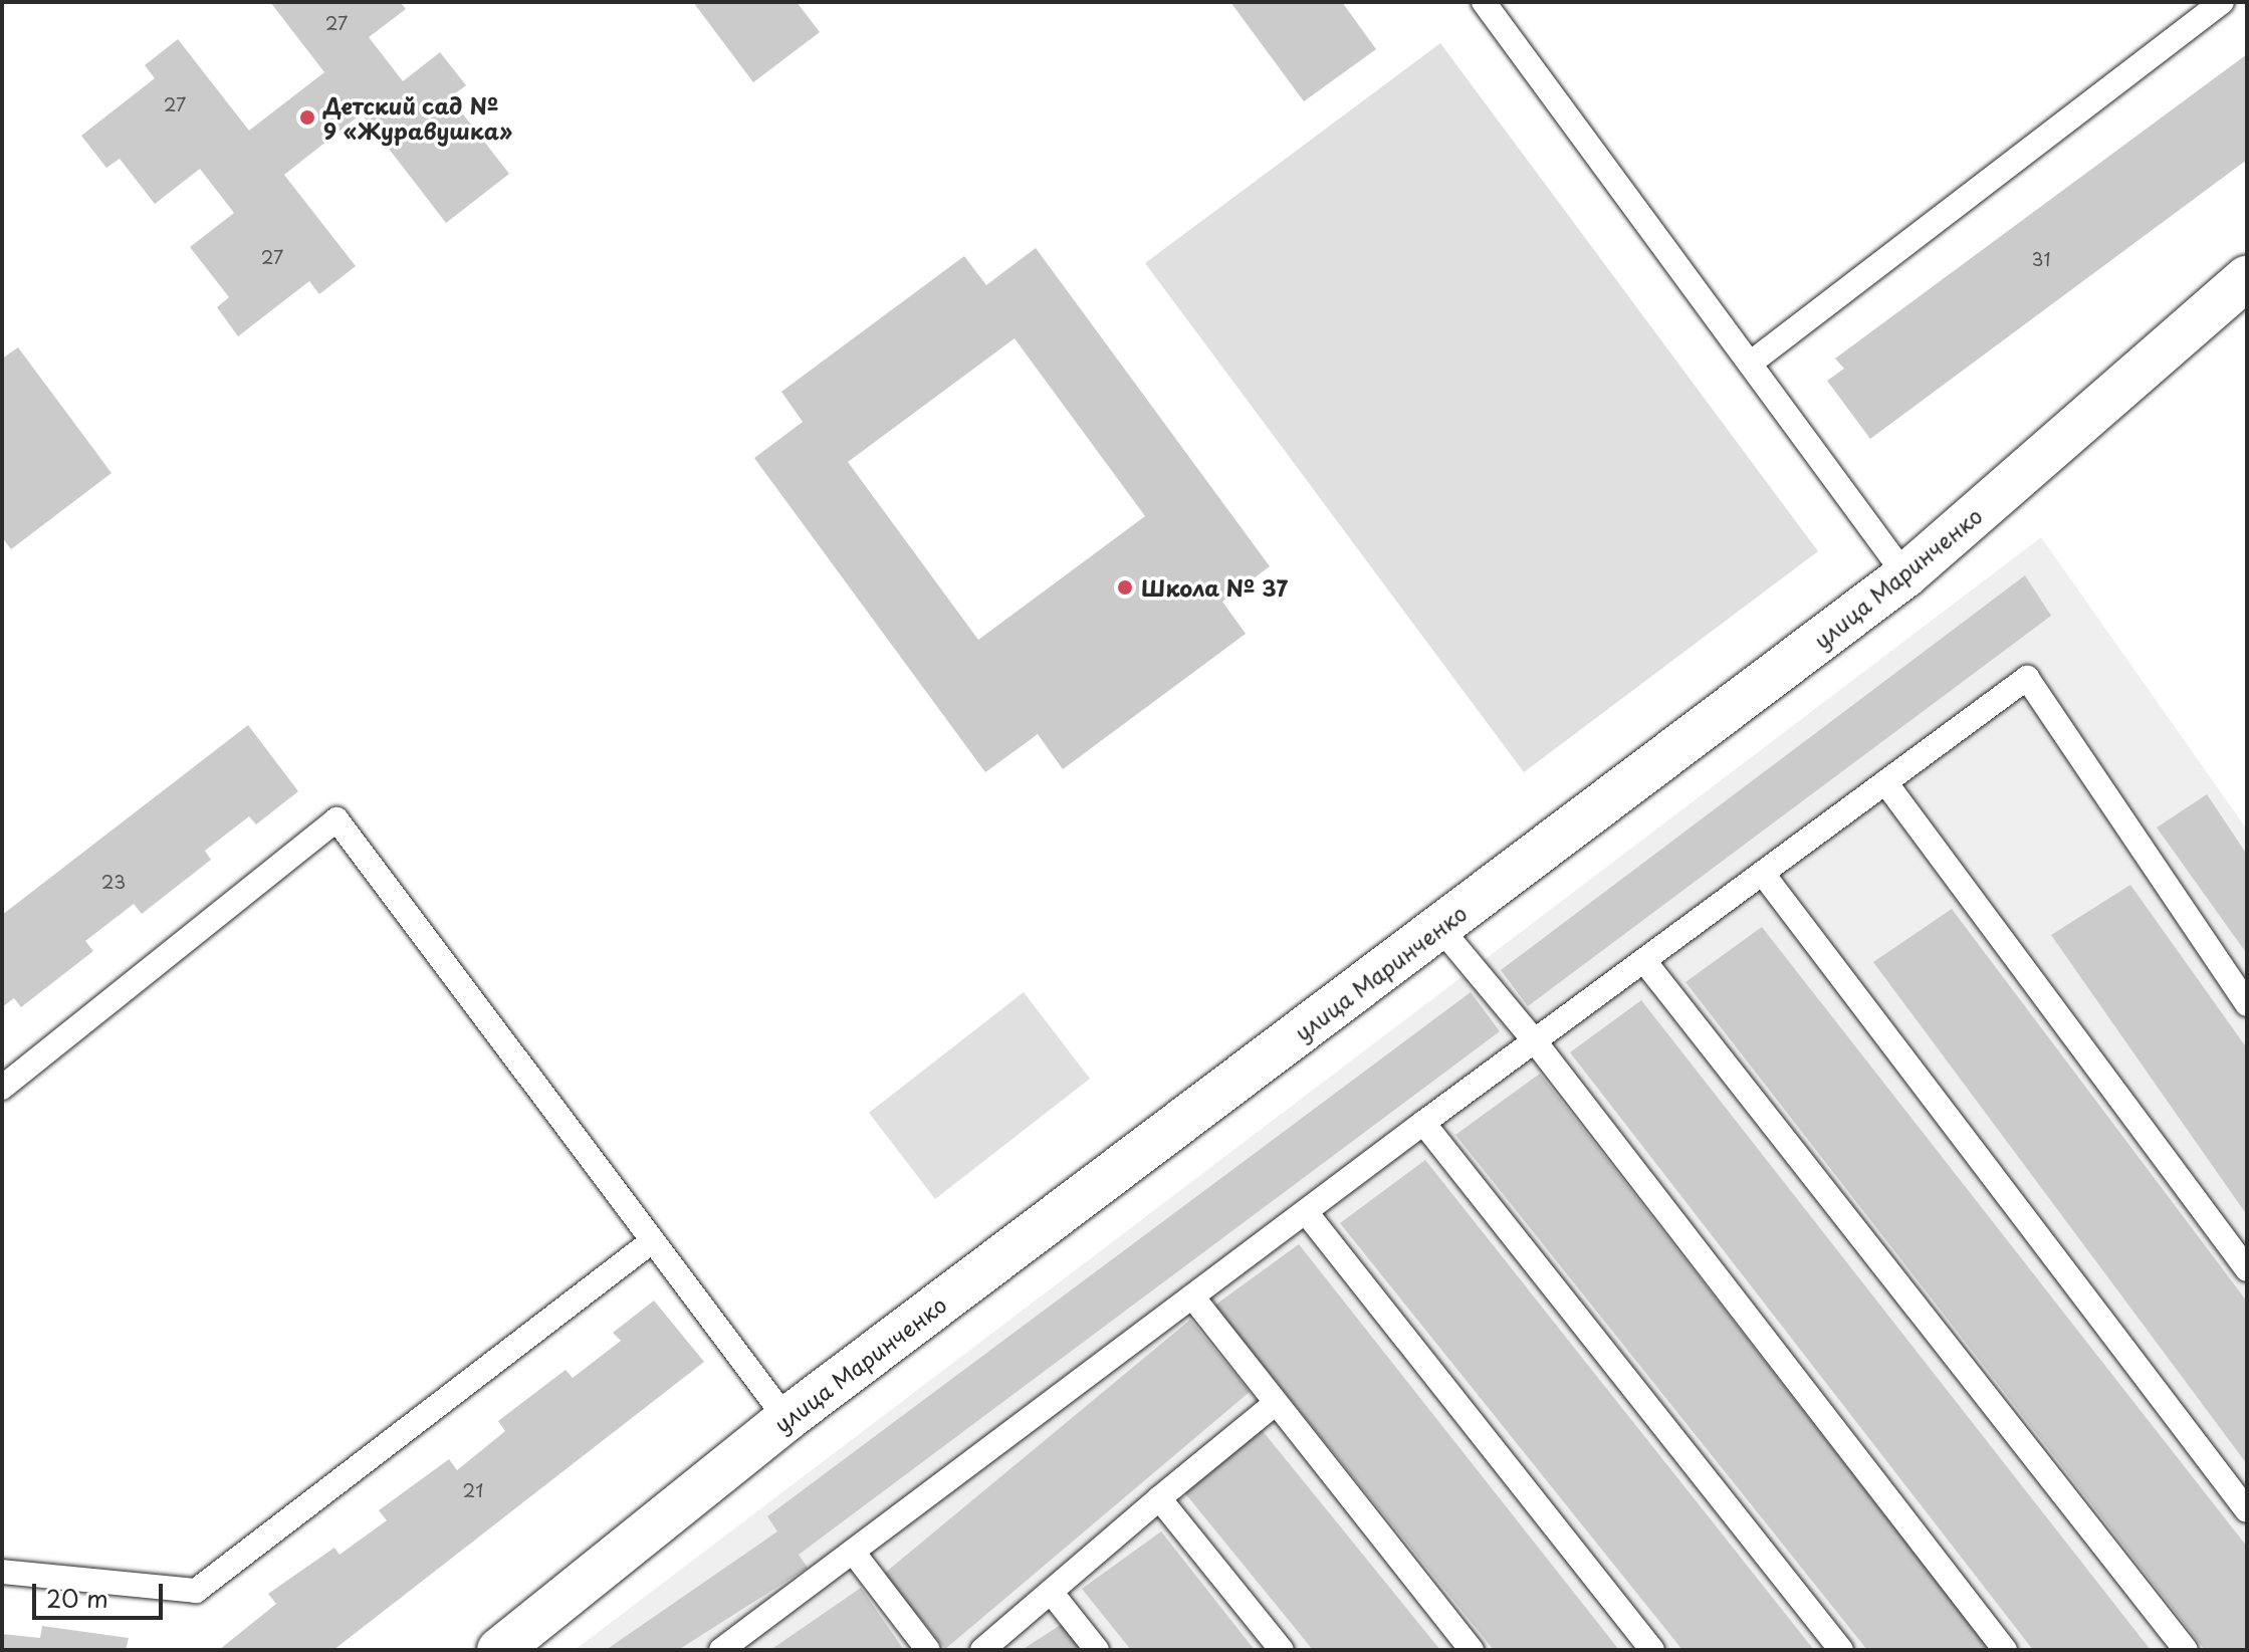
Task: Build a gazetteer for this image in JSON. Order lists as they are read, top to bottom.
{
  "streets": {
    "street": ["улица Маринченко"]
  },
  "places": ["Детский сад № 9 «Журавушка»", "Школа № 37"],
  "house_numbers": [
    "27",
    "27",
    "27",
    "31",
    "23",
    "21"
  ],
  "scale_bar": "20 m"
}
